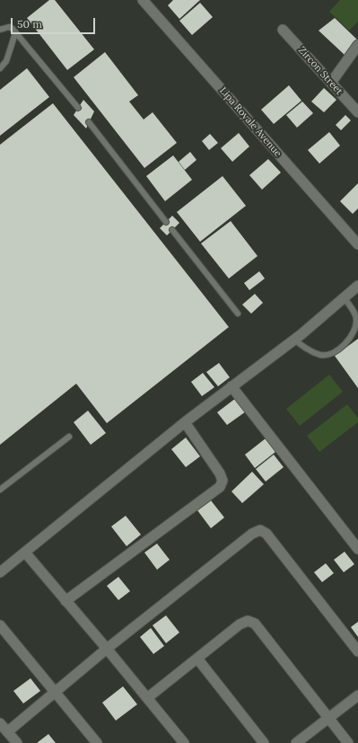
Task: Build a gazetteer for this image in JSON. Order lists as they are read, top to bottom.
{
  "streets": {
    "street": ["Zircon Street", "Lipa Royale Avenue"]
  },
  "scale_bar": "50 m"
}
